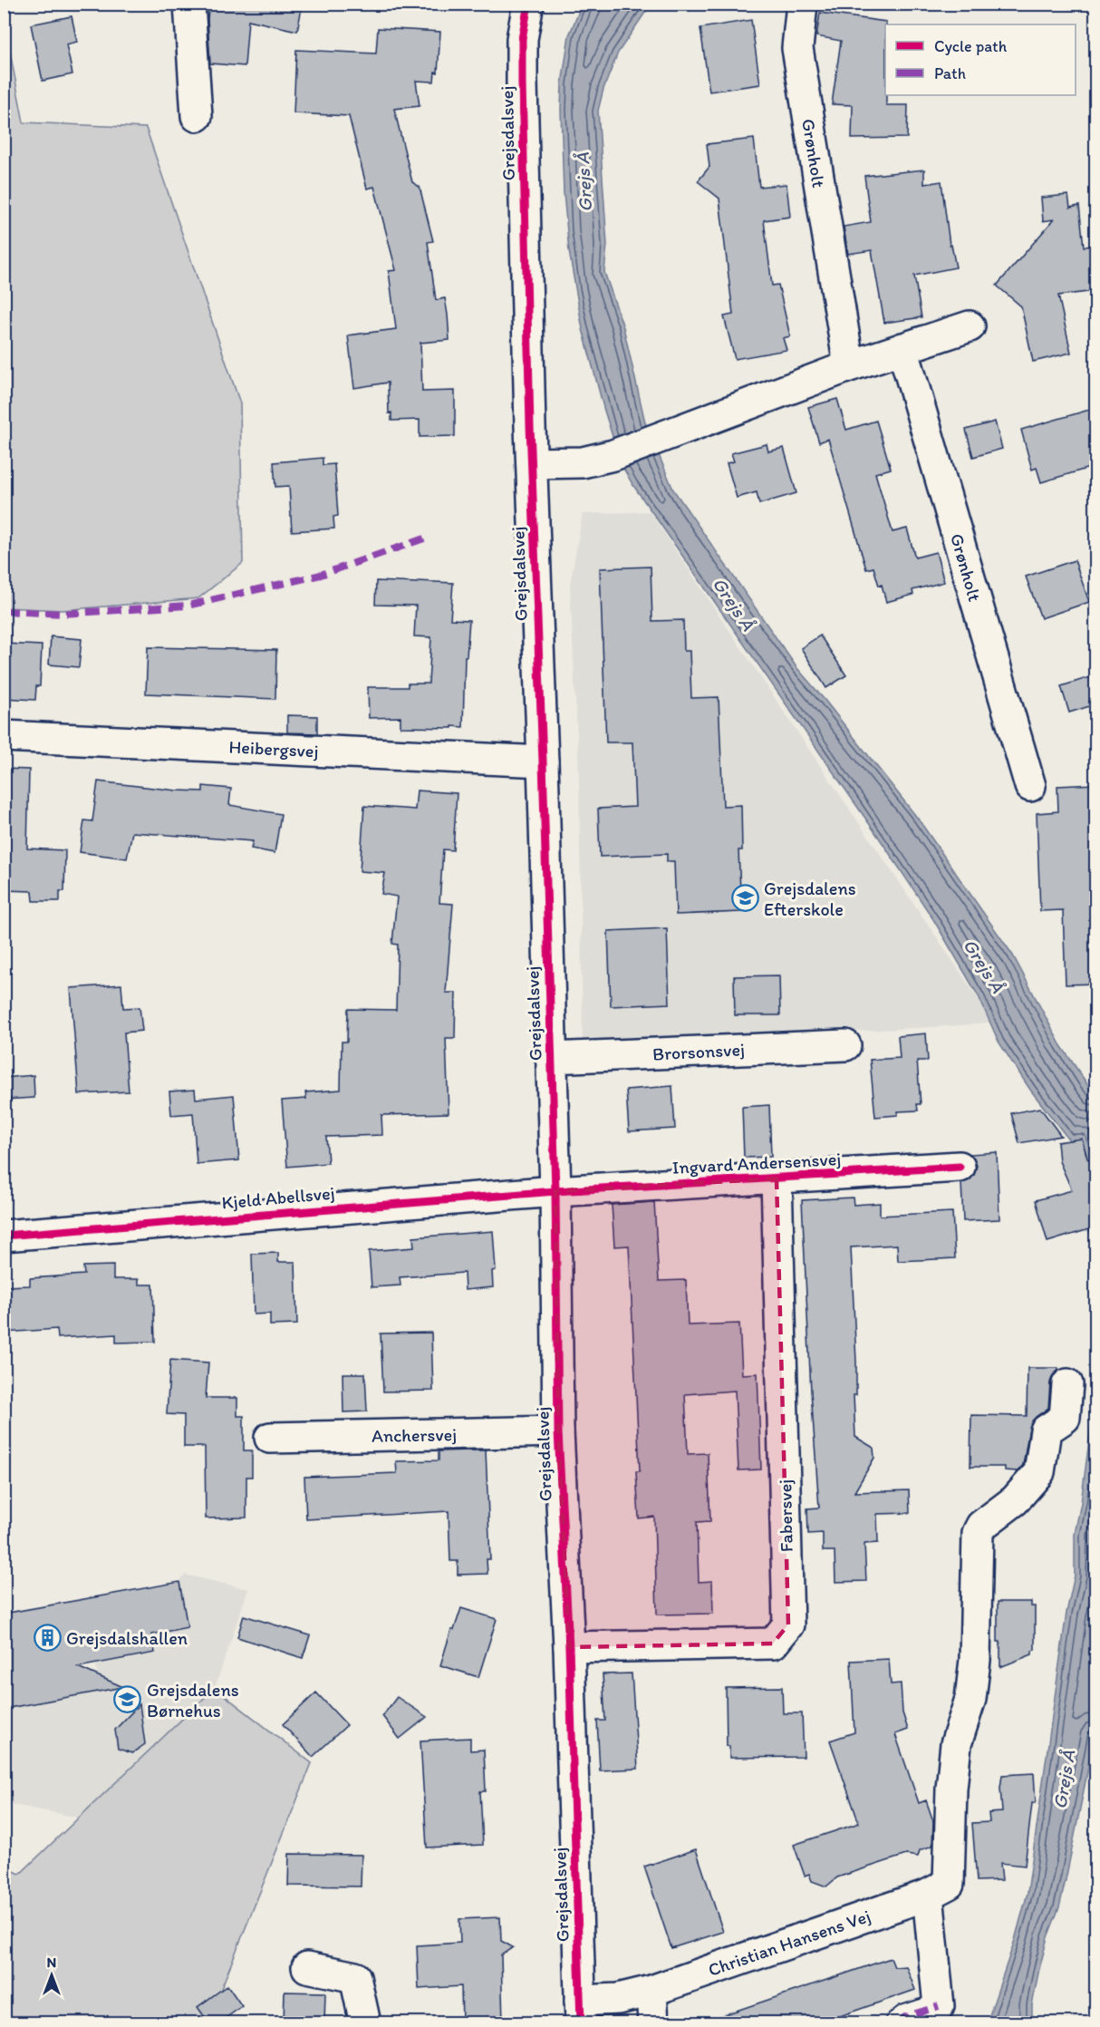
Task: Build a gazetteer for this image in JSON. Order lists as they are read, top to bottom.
{
  "streets": {
    "street": [
      "Grejsdalsvej",
      "Grønholt",
      "Heibergsvej",
      "Brorsonsvej",
      "Ingvard Andersensvej",
      "Kjeld Abellsvej",
      "Anchersvej",
      "Fabersvej",
      "Christian Hansens Vej"
    ]
  },
  "crossings": [
    ["Grejsdalsvej", "Heibergsvej"],
    ["Grejsdalsvej", "Brorsonsvej"],
    ["Grejsdalsvej", "Ingvard Andersensvej"],
    ["Grejsdalsvej", "Kjeld Abellsvej"],
    ["Grejsdalsvej", "Anchersvej"],
    ["Grejsdalsvej", "Fabersvej"],
    ["Grejsdalsvej", "Christian Hansens Vej"],
    ["Ingvard Andersensvej", "Kjeld Abellsvej"],
    ["Ingvard Andersensvej", "Fabersvej"]
  ],
  "water": ["Grejs Å"],
  "places": {
    "school or university": ["Grejsdalens Efterskole", "Grejsdalens Børnehus"],
    "building": ["Grejsdalshallen"]
  },
  "legend": ["Cycle path", "Path"],
  "north": "top"
}
